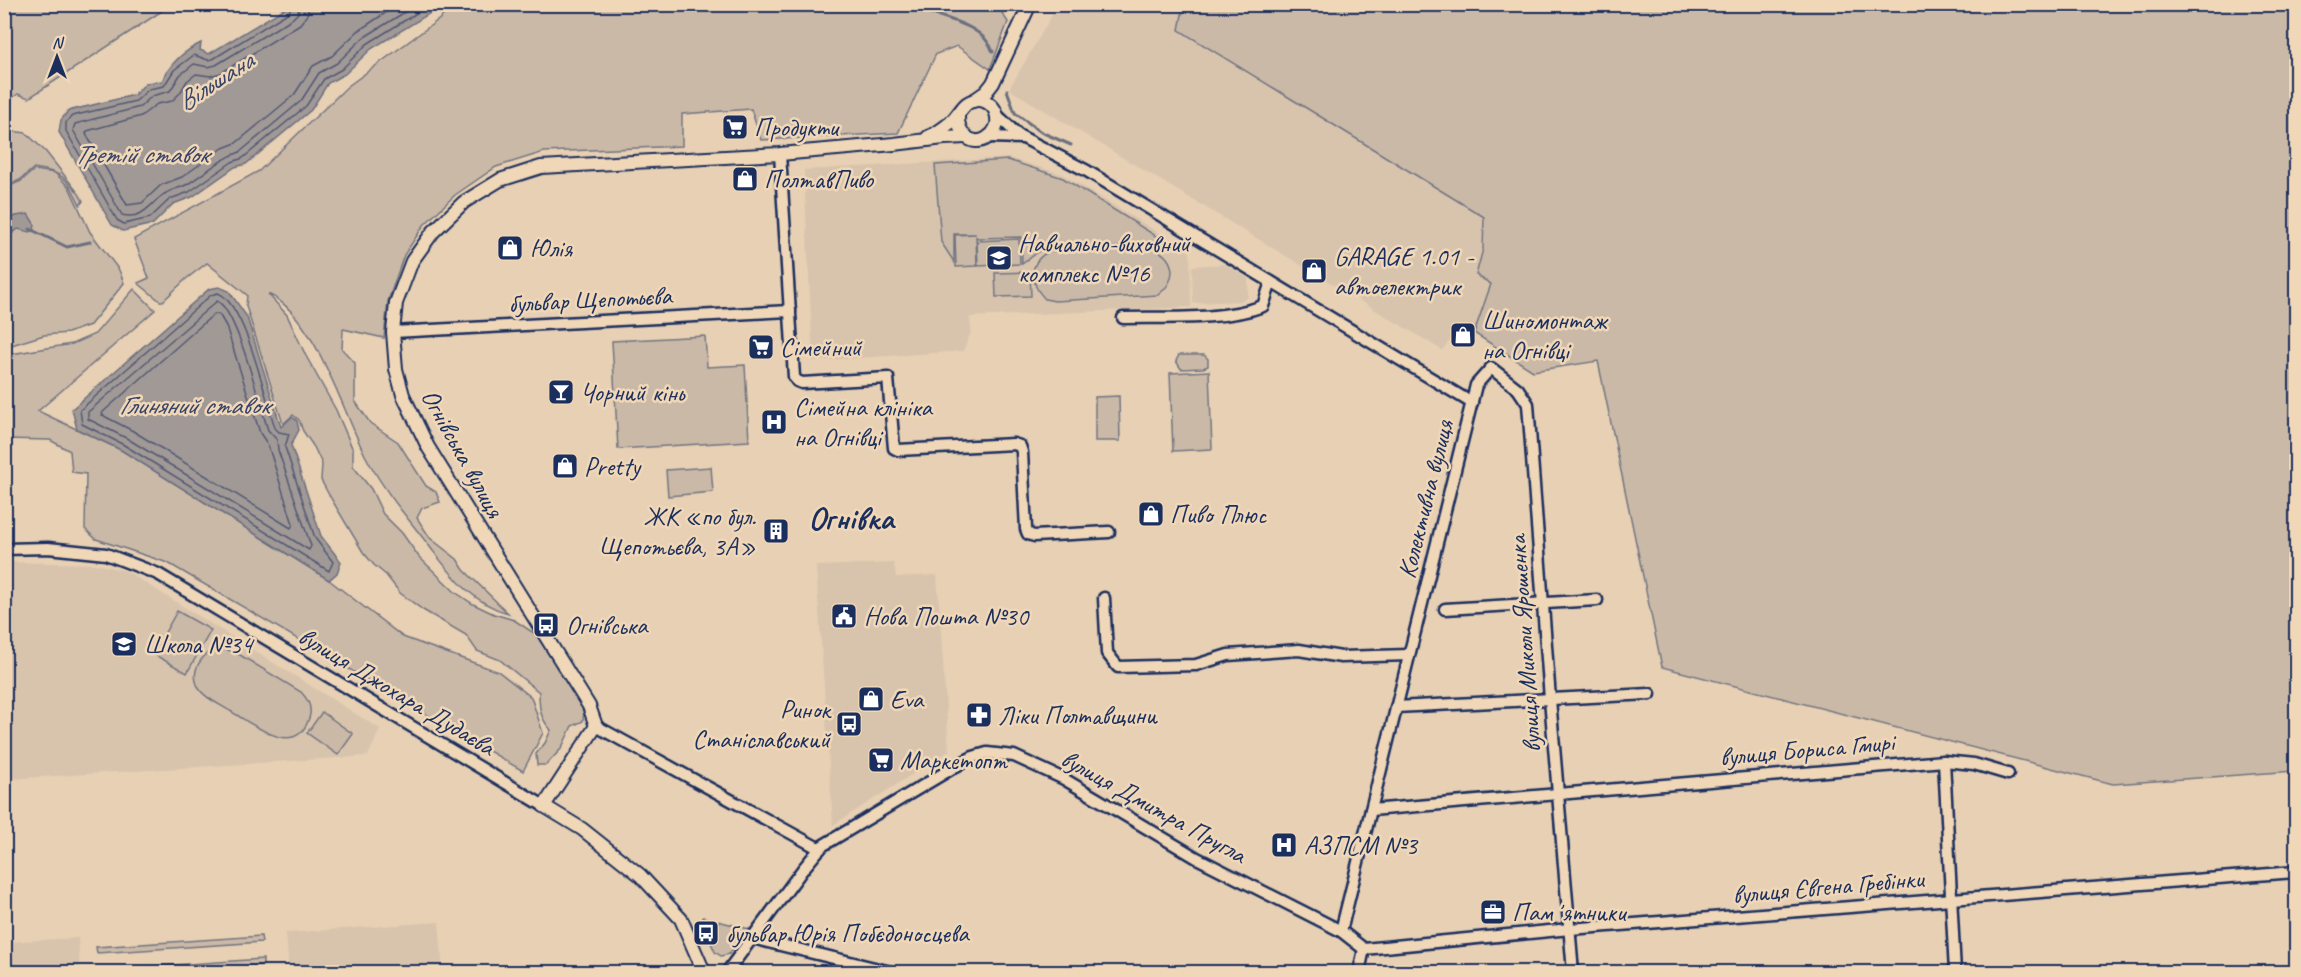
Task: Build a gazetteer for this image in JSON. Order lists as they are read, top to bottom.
{
  "streets": {
    "street": [
      "бульвар Щепотьєва",
      "Огнівська вулиця",
      "Колективна вулиця",
      "вулиця Миколи Ярошенка",
      "вулиця Джохара Дудаєва",
      "вулиця Бориса Гмирі",
      "вулиця Дмитра Пругла",
      "вулиця Євгена Гребінки"
    ]
  },
  "crossings": [
    ["бульвар Щепотьєва", "Огнівська вулиця"],
    ["Огнівська вулиця", "Колективна вулиця"],
    ["Колективна вулиця", "вулиця Миколи Ярошенка"],
    ["Колективна вулиця", "вулиця Бориса Гмирі"],
    ["Колективна вулиця", "вулиця Дмитра Пругла"],
    ["вулиця Миколи Ярошенка", "вулиця Бориса Гмирі"],
    ["вулиця Миколи Ярошенка", "вулиця Євгена Гребінки"],
    ["вулиця Дмитра Пругла", "вулиця Євгена Гребінки"]
  ],
  "districts": ["Огнівка"],
  "water": ["Вільшана", "Третій ставок", "Глиняний ставок"],
  "places": {
    "supermarket": ["Продукти", "Сімейний", "Маркетопт"],
    "shop": [
      "ПолтавПиво",
      "Юлія",
      "GARAGE 1.01 - автоелектрик",
      "Шиномонтаж на Огнівці",
      "Pretty",
      "Пиво Плюс",
      "Eva"
    ],
    "school or university": ["Навчально-виховний комплекс №16", "Школа №34"],
    "bar": ["Чорний кінь"],
    "hospital": ["Сімейна клініка на Огнівці", "АЗПСМ №3"],
    "building": ["ЖК «по бул. Щепотьєва, 3А»"],
    "public building": ["Нова Пошта №30"],
    "bus stop": ["Огнівська", "Ринок Станіславський", "бульвар Юрія Побєдоносцева"],
    "pharmacy": ["Ліки Полтавщини"],
    "office": ["Памʼятники"]
  },
  "north": "top"
}
